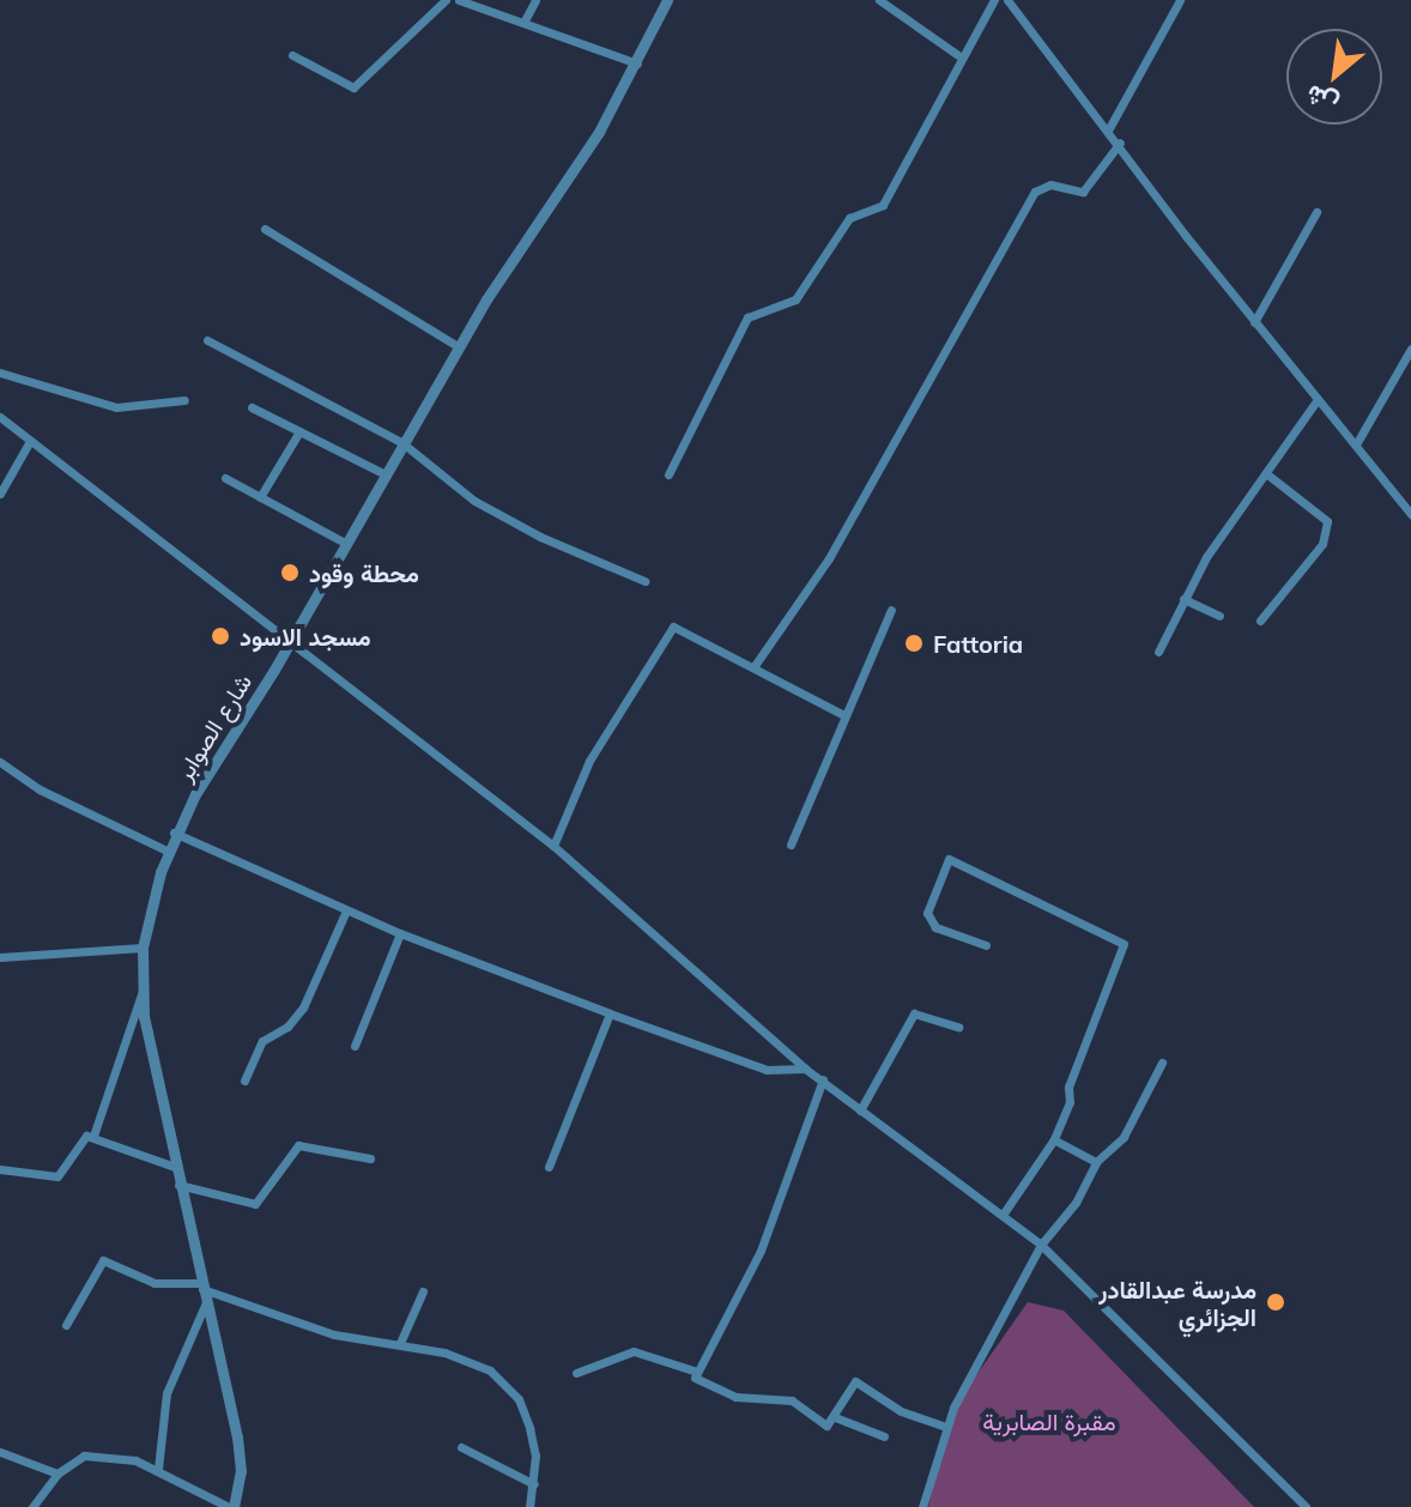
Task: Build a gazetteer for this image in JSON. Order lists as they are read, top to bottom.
{
  "streets": {
    "street": ["شارع الصوابر"]
  },
  "parks": ["مقبرة الصابرية"],
  "places": [
    "محطة وقود",
    "مسجد الاسود",
    "Fattoria",
    "مدرسة عبدالقادر الجزائري"
  ],
  "north": "bottom left"
}
